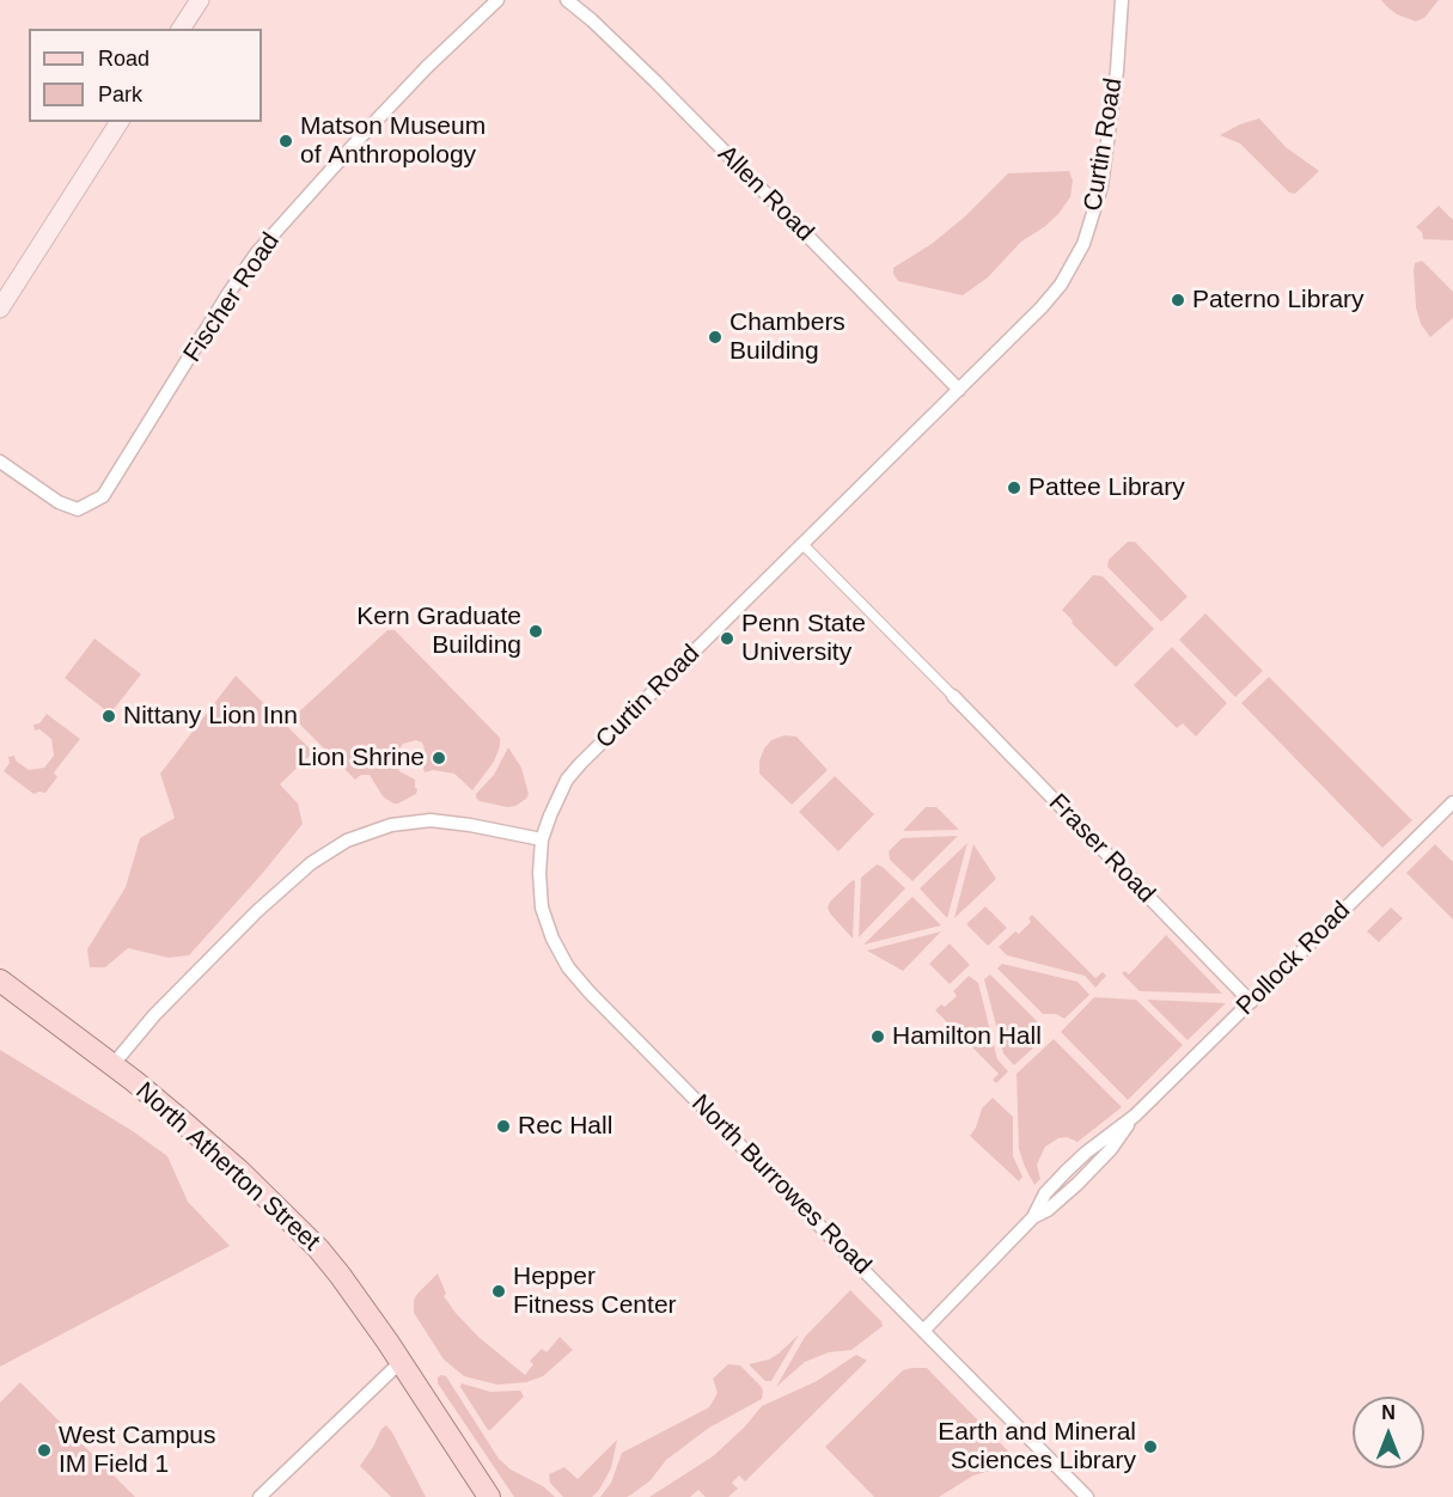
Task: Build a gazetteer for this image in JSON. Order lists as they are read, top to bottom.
{
  "streets": {
    "main road": ["North Atherton Street"],
    "street": [
      "Curtin Road",
      "Allen Road",
      "Fischer Road",
      "Fraser Road",
      "Pollock Road",
      "North Burrowes Road"
    ]
  },
  "crossings": [
    ["Curtin Road", "Allen Road"],
    ["Curtin Road", "North Burrowes Road"],
    ["Fraser Road", "Pollock Road"],
    ["Pollock Road", "North Burrowes Road"]
  ],
  "places": [
    "Matson Museum of Anthropology",
    "Paterno Library",
    "Chambers Building",
    "Pattee Library",
    "Kern Graduate Building",
    "Penn State University",
    "Nittany Lion Inn",
    "Lion Shrine",
    "Hamilton Hall",
    "Rec Hall",
    "Hepper Fitness Center",
    "Earth and Mineral Sciences Library",
    "West Campus IM Field 1"
  ],
  "legend": ["Road", "Park"],
  "north": "top"
}
